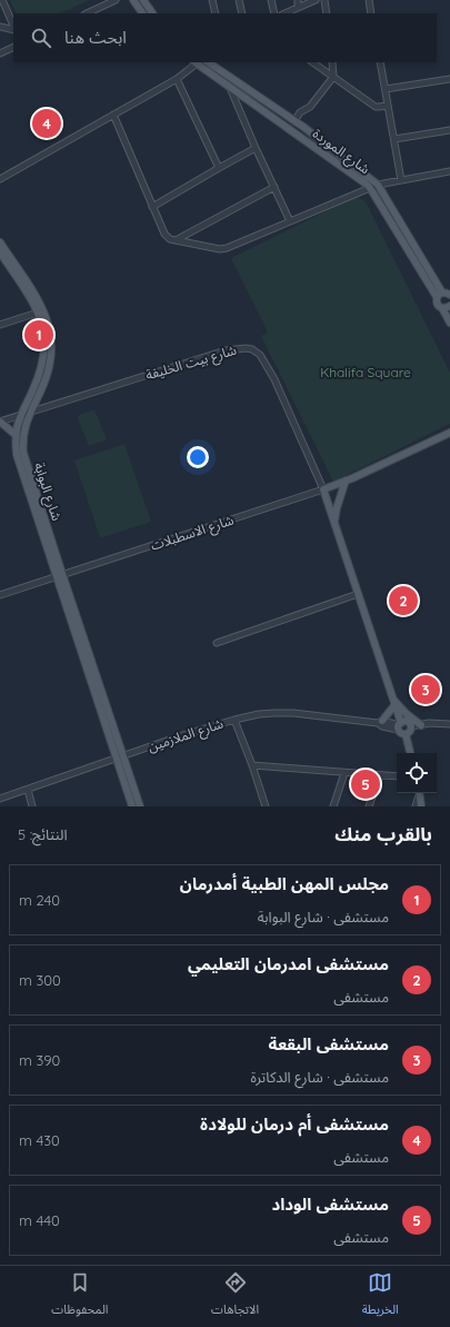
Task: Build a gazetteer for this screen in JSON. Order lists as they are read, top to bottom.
{
  "streets": {
    "main road": ["شارع الموردة", "شارع البوابة"],
    "street": ["شارع بيت الخليفة", "شارع الاسطبلات", "شارع الملازمين"]
  },
  "crossings": [
    ["شارع بيت الخليفة", "شارع البوابة"],
    ["شارع بيت الخليفة", "شارع الاسطبلات"],
    ["شارع البوابة", "شارع الاسطبلات"],
    ["شارع البوابة", "شارع الملازمين"]
  ],
  "parks": ["Khalifa Square"],
  "page": {
    "search": "ابحث هنا",
    "pins": [
      "4",
      "1",
      "2",
      "3",
      "5"
    ],
    "heading": ["بالقرب منك", "النتائج: 5"],
    "list": [
      {
        "mark": "1",
        "name": "مجلس المهن الطبية أمدرمان",
        "note": "مستشفى · شارع البوابة",
        "value": "240 m"
      },
      {
        "mark": "2",
        "name": "مستشفى امدرمان التعليمي",
        "note": "مستشفى",
        "value": "300 m"
      },
      {
        "mark": "3",
        "name": "مستشفى البقعة",
        "note": "مستشفى · شارع الدكاترة",
        "value": "390 m"
      },
      {
        "mark": "4",
        "name": "مستشفى أم درمان للولادة",
        "note": "مستشفى",
        "value": "430 m"
      },
      {
        "mark": "5",
        "name": "مستشفى الوداد",
        "note": "مستشفى",
        "value": "440 m"
      }
    ],
    "nav": ["الخريطة", "الاتجاهات", "المحفوظات"]
  }
}
